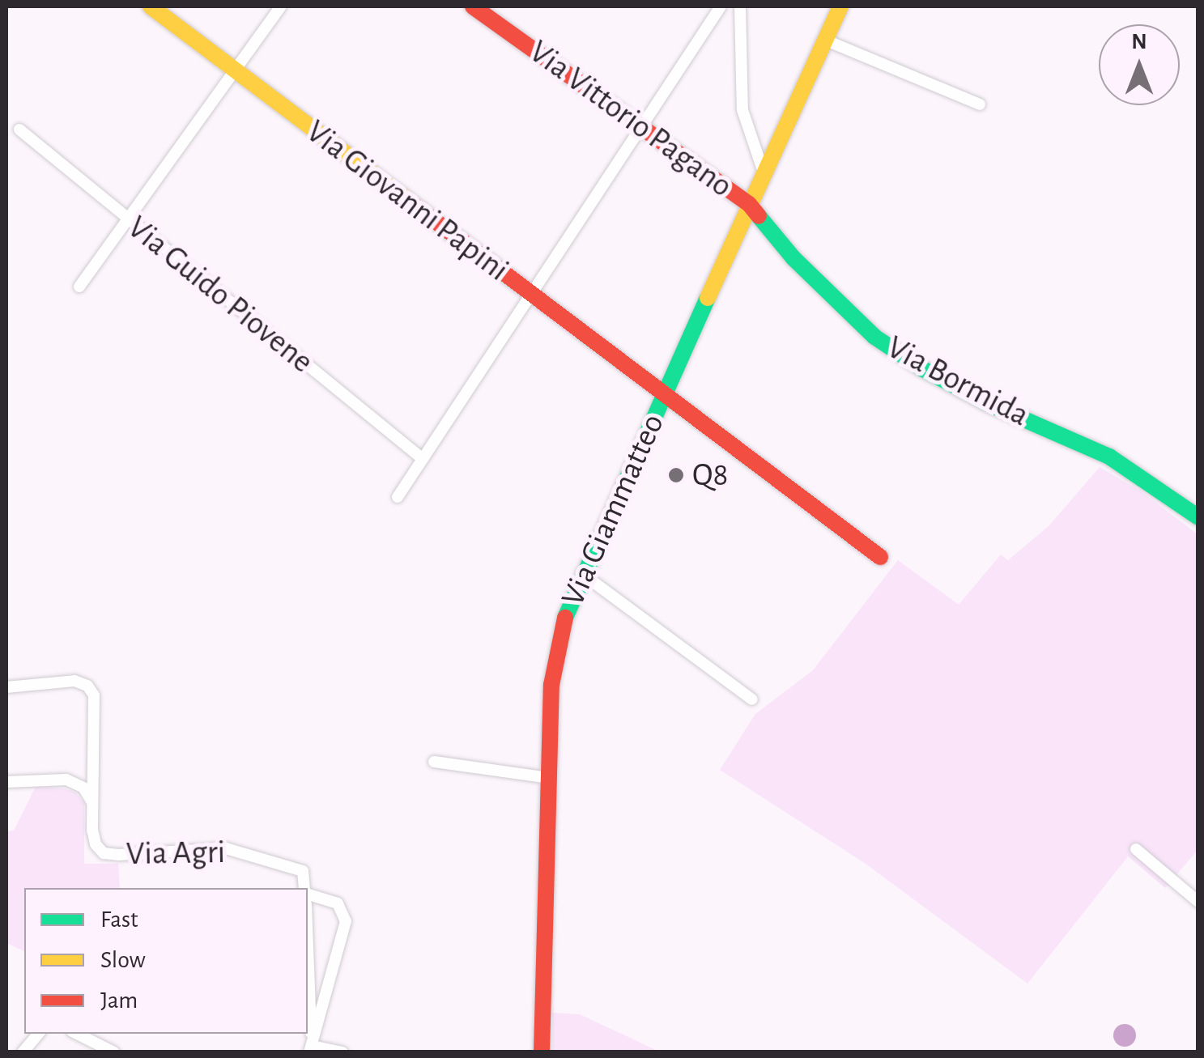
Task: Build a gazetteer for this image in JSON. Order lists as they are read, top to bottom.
{
  "streets": {
    "street": [
      "Via Vittorio Pagano",
      "Via Giovanni Papini",
      "Via Guido Piovene",
      "Via Bormida",
      "Via Giammatteo",
      "Via Agri"
    ]
  },
  "crossings": [
    ["Via Vittorio Pagano", "Via Bormida"],
    ["Via Vittorio Pagano", "Via Giammatteo"],
    ["Via Giovanni Papini", "Via Giammatteo"],
    ["Via Bormida", "Via Giammatteo"]
  ],
  "places": ["Q8"],
  "legend": ["Fast", "Slow", "Jam"],
  "north": "top"
}
